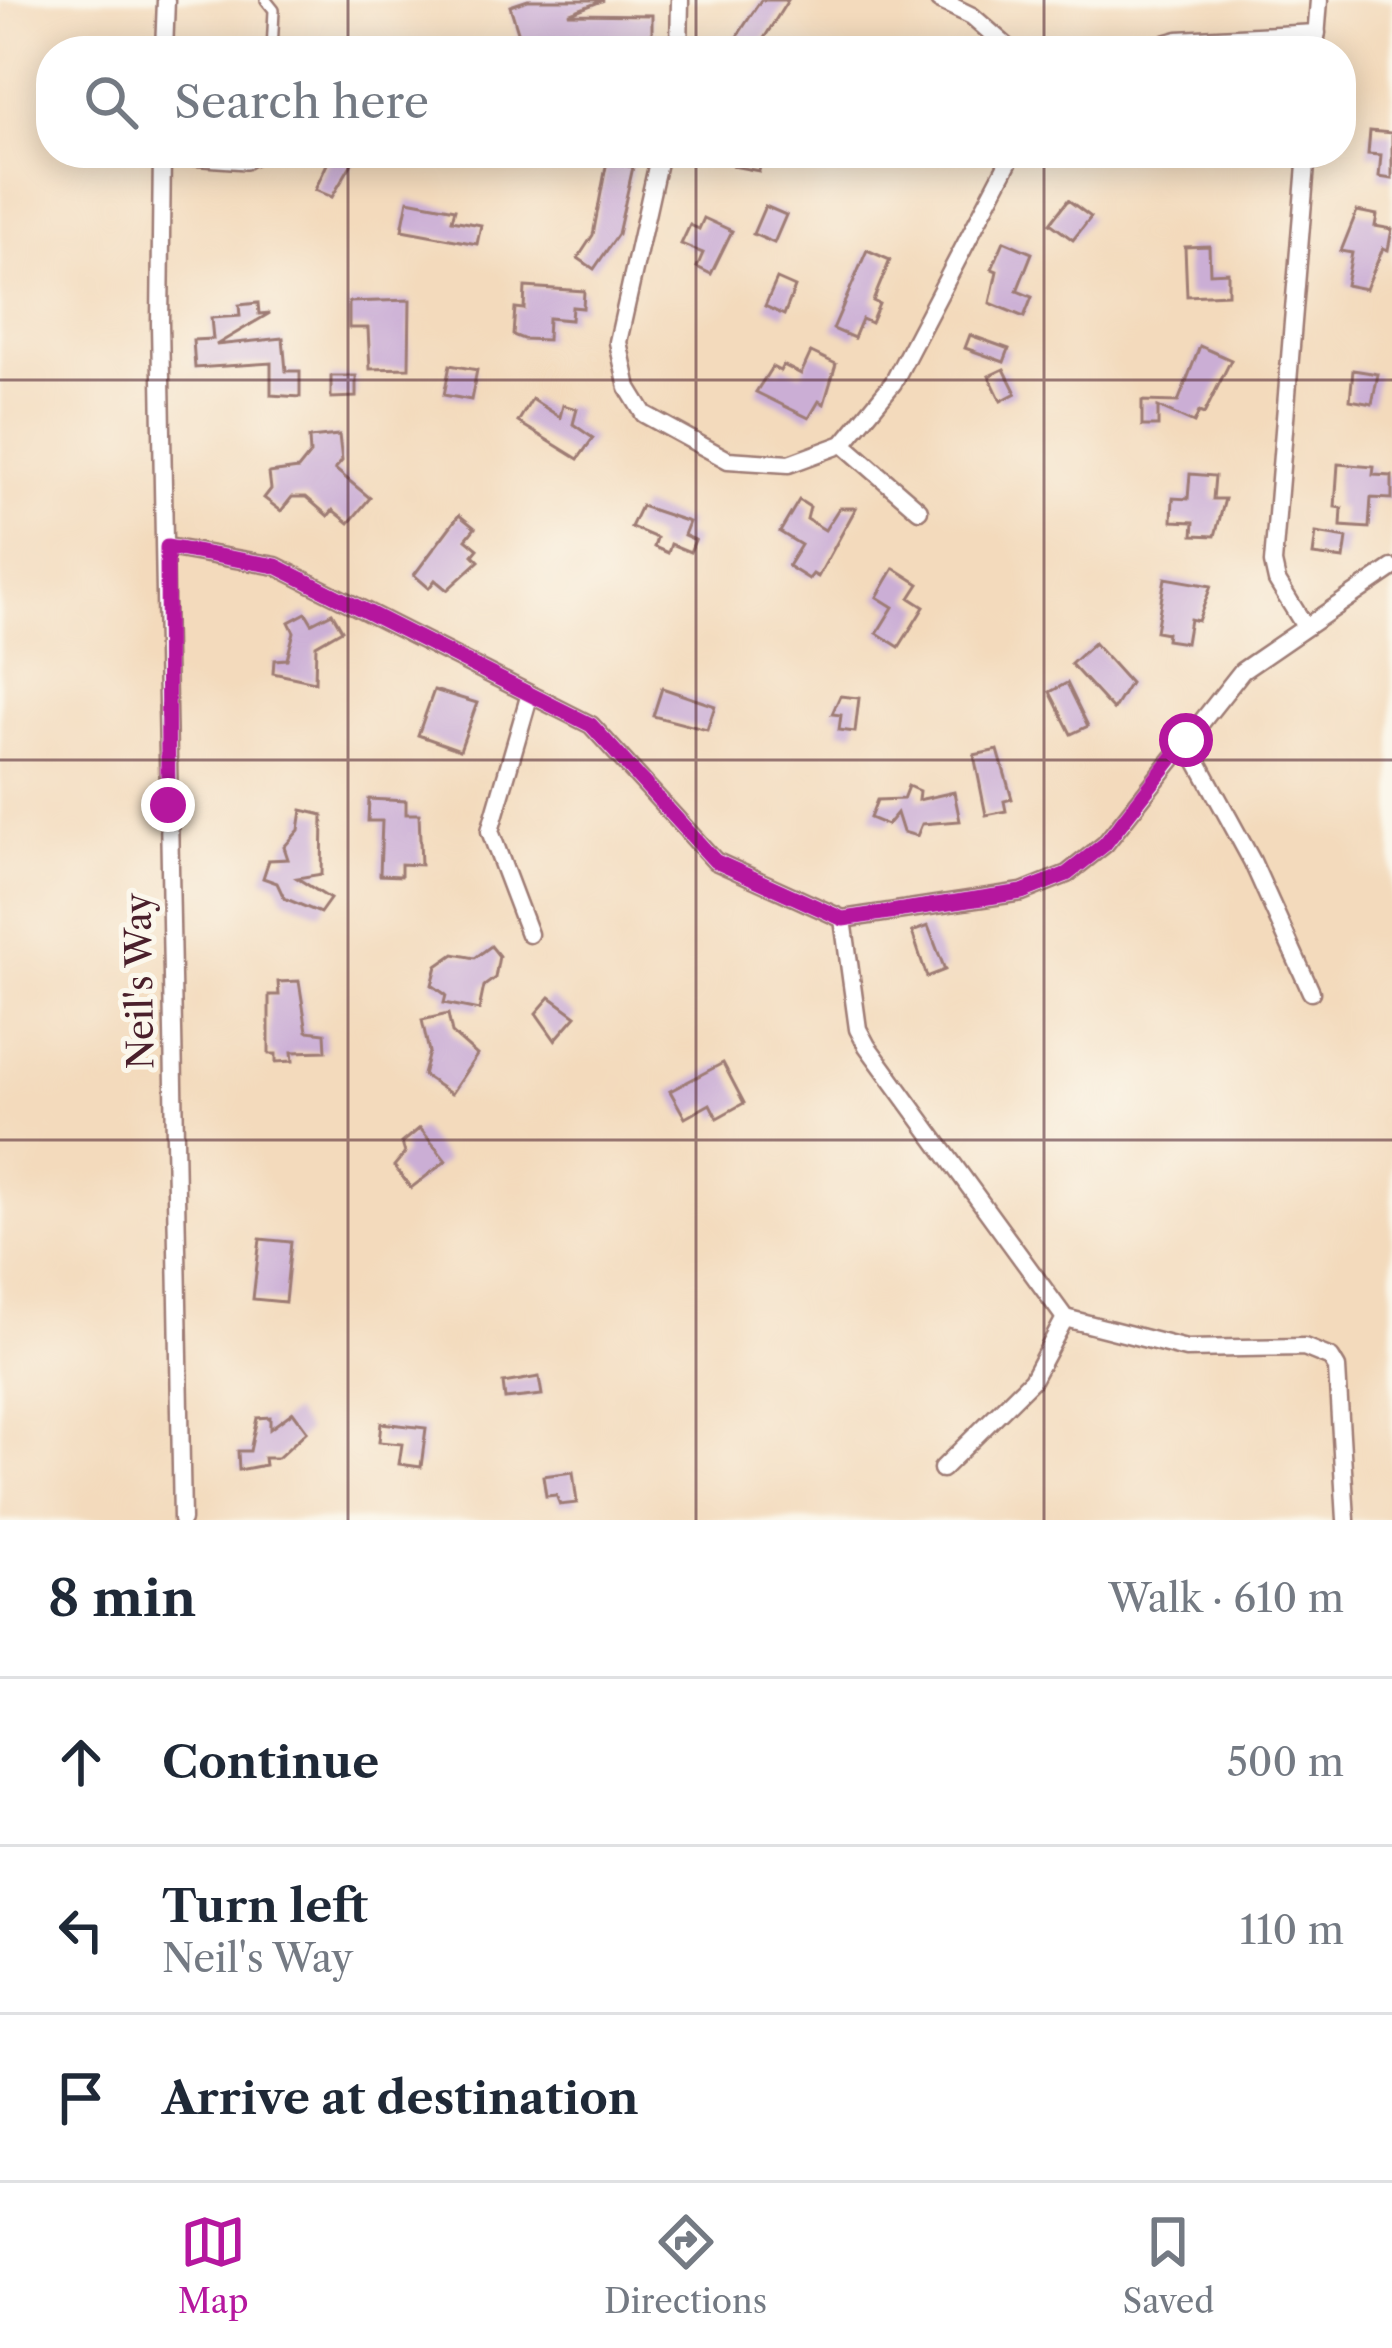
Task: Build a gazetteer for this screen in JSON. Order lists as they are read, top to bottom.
{
  "streets": {
    "street": ["Neil's Way"]
  },
  "page": {
    "search": "Search here",
    "heading": ["8 min", "Walk · 610 m"],
    "list": [
      ["Continue", "500 m"],
      ["Turn left", "Neil's Way", "110 m"],
      "Arrive at destination"
    ],
    "nav": ["Map", "Directions", "Saved"]
  }
}
